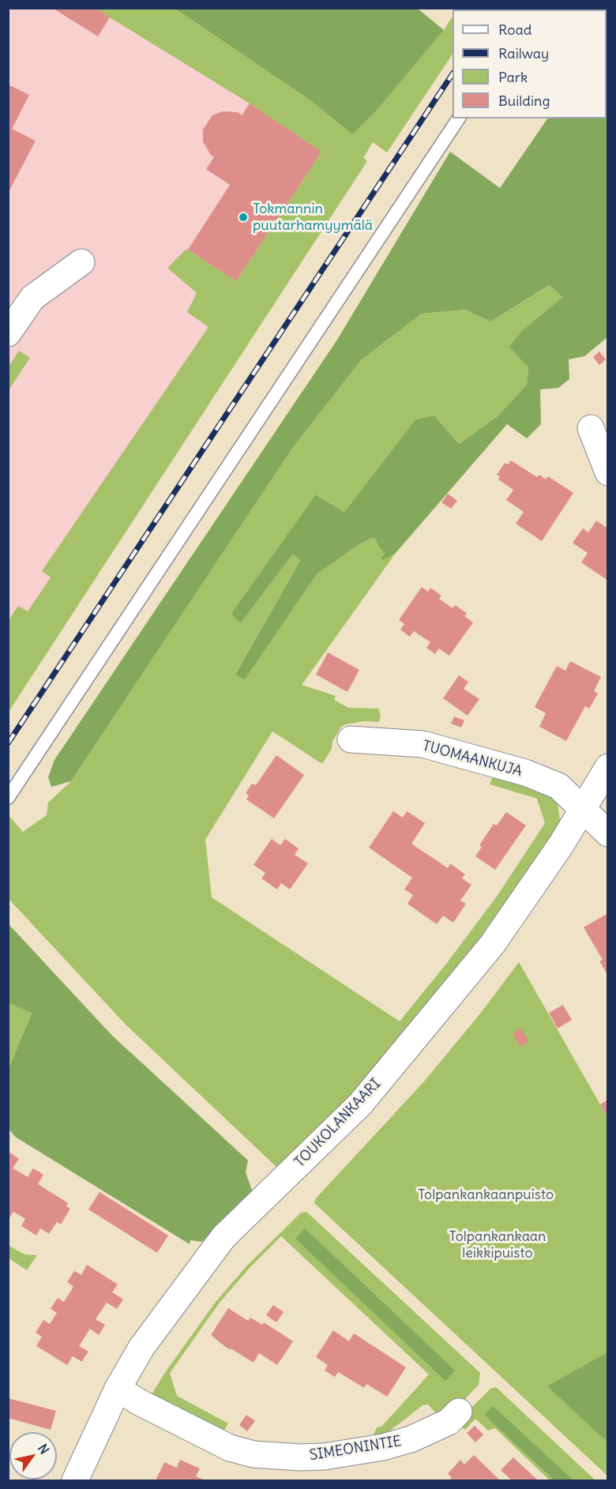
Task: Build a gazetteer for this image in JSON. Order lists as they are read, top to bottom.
{
  "streets": {
    "street": ["TUOMAANKUJA", "TOUKOLANKAARI", "SIMEONINTIE"]
  },
  "crossings": [
    ["TUOMAANKUJA", "TOUKOLANKAARI"],
    ["TOUKOLANKAARI", "SIMEONINTIE"]
  ],
  "parks": ["Tolpankankaanpuisto", "Tolpankankaan leikkipuisto"],
  "places": ["Tokmannin puutarhamyymälä"],
  "legend": [
    "Road",
    "Railway",
    "Park",
    "Building"
  ],
  "north": "top right"
}
